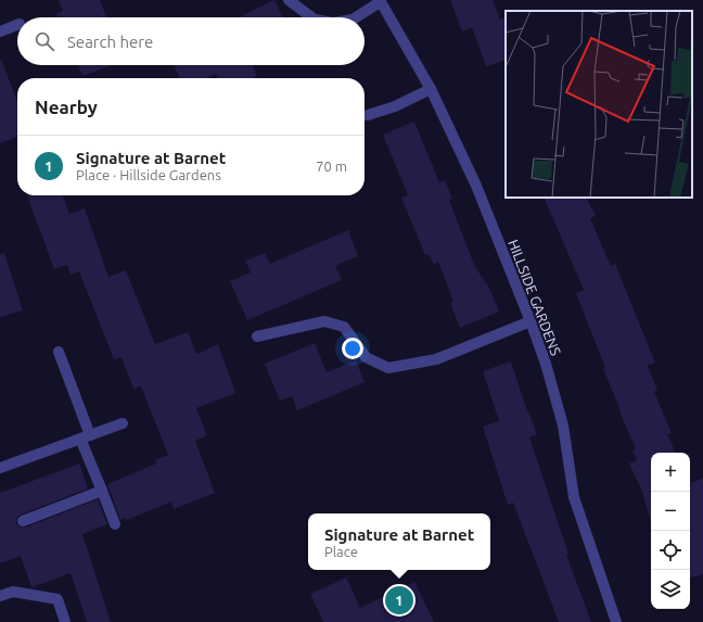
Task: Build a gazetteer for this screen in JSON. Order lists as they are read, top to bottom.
{
  "streets": {
    "street": ["HILLSIDE GARDENS"]
  },
  "page": {
    "search": "Search here",
    "heading": "Nearby",
    "list": [
      {
        "mark": "1",
        "name": "Signature at Barnet",
        "note": "Place · Hillside Gardens",
        "value": "70 m"
      }
    ],
    "map_buttons": ["+", "−"],
    "popup": ["Signature at Barnet", "Place"],
    "pins": "1"
  }
}
